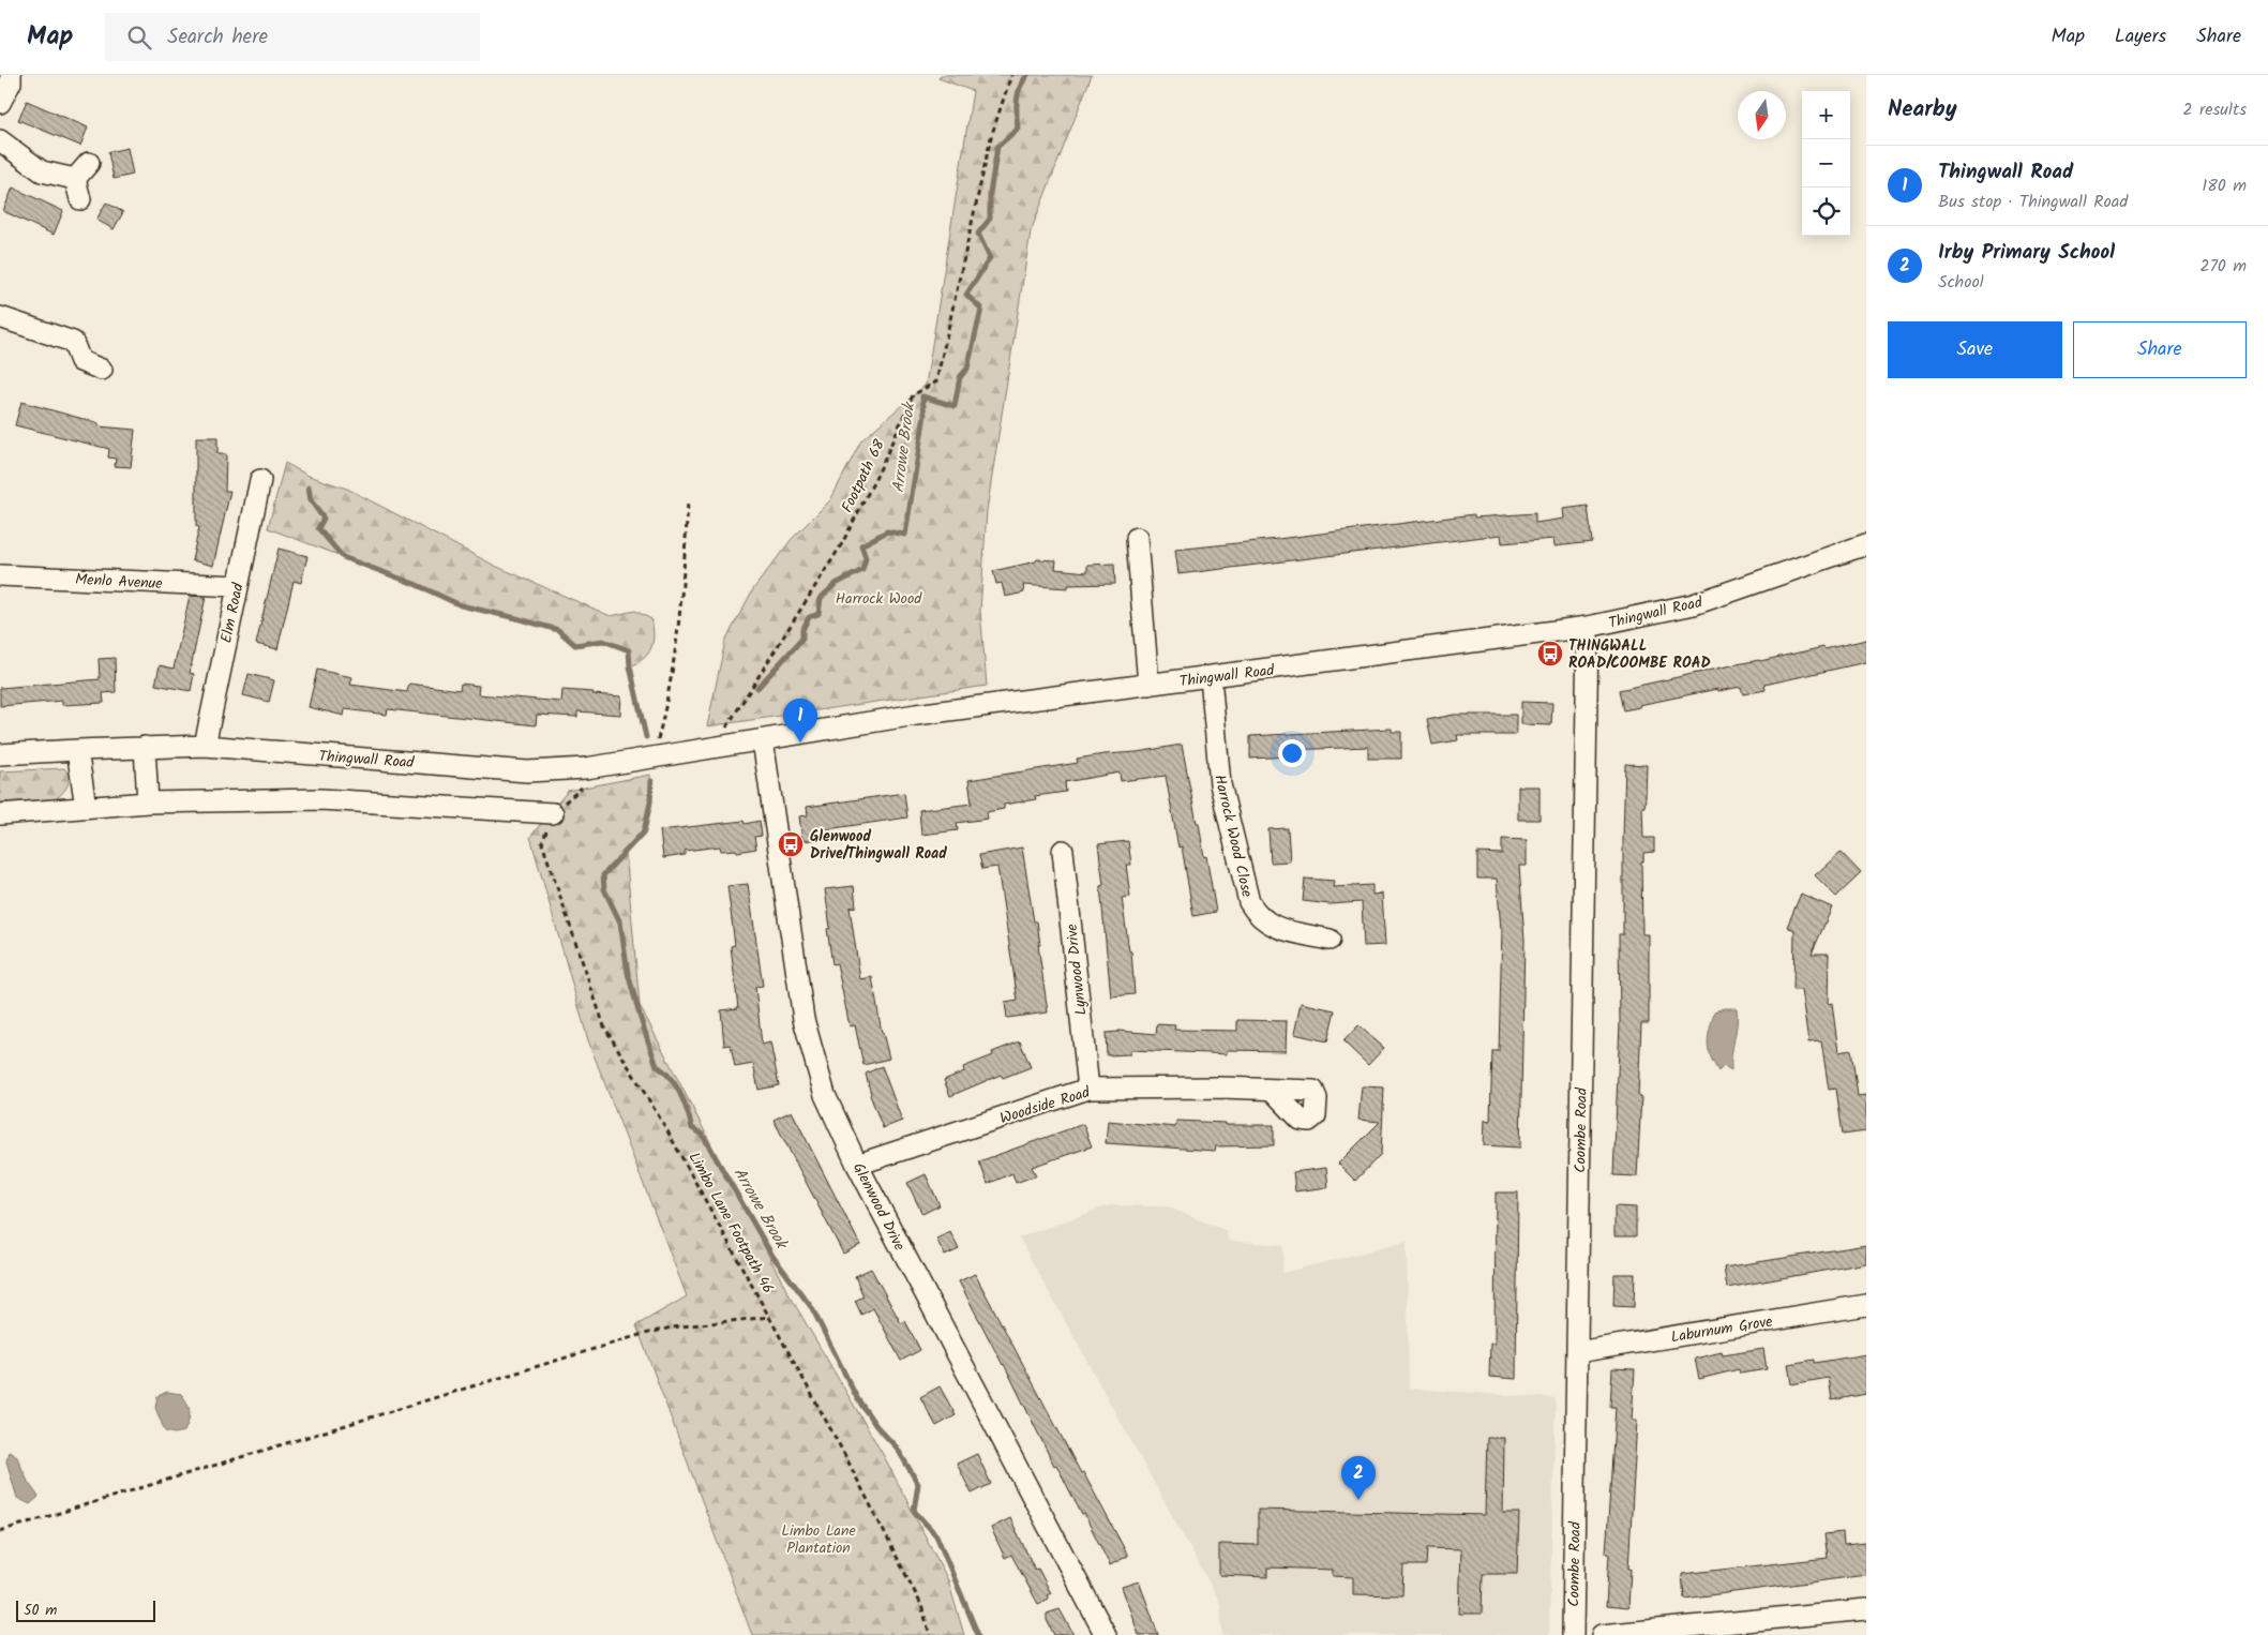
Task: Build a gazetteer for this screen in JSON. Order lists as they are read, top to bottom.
{
  "streets": {
    "street": [
      "Menlo Avenue",
      "Thingwall Road",
      "Elm Road",
      "Harrock Wood Close",
      "Lynwood Drive",
      "Woodside Road",
      "Coombe Road",
      "Glenwood Drive",
      "Laburnum Grove"
    ],
    "path": ["Footpath 68", "Limbo Lane Footpath 46"]
  },
  "crossings": [
    ["Footpath 68", "Thingwall Road"],
    ["Menlo Avenue", "Elm Road"],
    ["Thingwall Road", "Elm Road"],
    ["Thingwall Road", "Harrock Wood Close"],
    ["Thingwall Road", "Coombe Road"],
    ["Thingwall Road", "Glenwood Drive"],
    ["Lynwood Drive", "Woodside Road"],
    ["Woodside Road", "Glenwood Drive"],
    ["Coombe Road", "Laburnum Grove"]
  ],
  "water": ["Arrowe Brook"],
  "parks": ["Harrock Wood", "Limbo Lane Plantation"],
  "places": {
    "bus stop": ["THINGWALL ROAD/COOMBE ROAD", "Glenwood Drive/Thingwall Road"]
  },
  "scale_bar": "50 m",
  "north": "bottom",
  "page": {
    "header": "Map",
    "search": "Search here",
    "nav": ["Map", "Layers", "Share"],
    "heading": ["Nearby", "2 results"],
    "map_buttons": ["+", "−"],
    "list": [
      {
        "mark": "1",
        "name": "Thingwall Road",
        "note": "Bus stop · Thingwall Road",
        "value": "180 m"
      },
      {
        "mark": "2",
        "name": "Irby Primary School",
        "note": "School",
        "value": "270 m"
      }
    ],
    "buttons": ["Save", "Share"],
    "pins": ["1", "2"],
    "scale": "50 m"
  }
}
